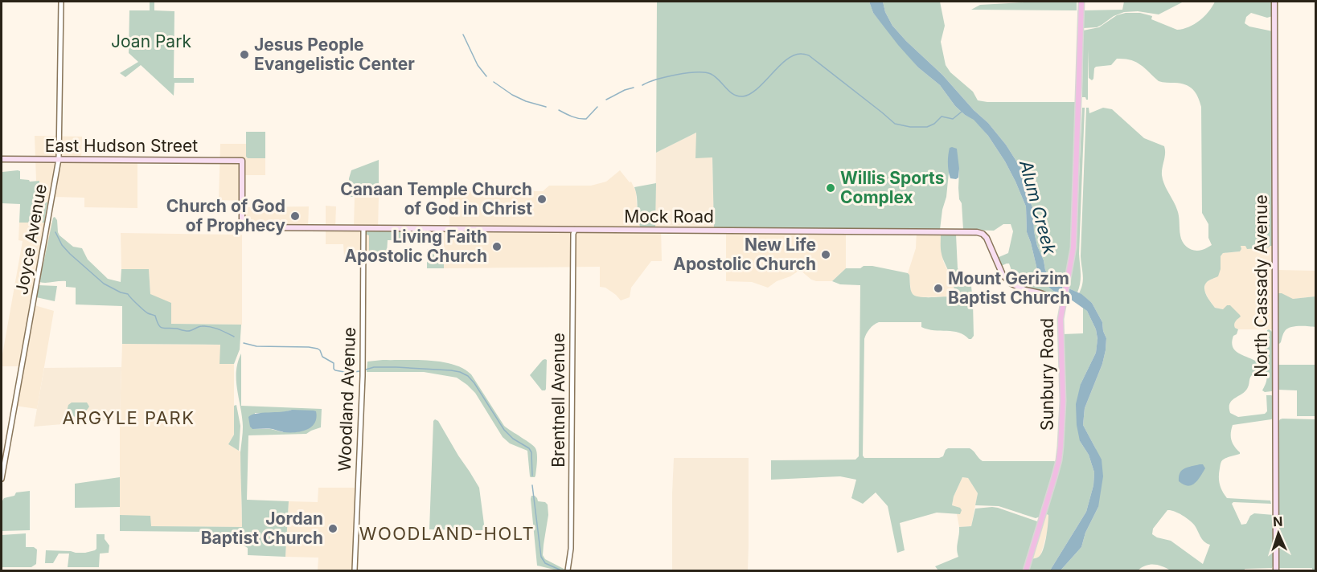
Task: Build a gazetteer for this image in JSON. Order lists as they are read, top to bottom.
{
  "streets": {
    "main road": [
      "East Hudson Street",
      "Mock Road",
      "North Cassady Avenue",
      "Sunbury Road"
    ],
    "street": ["Joyce Avenue", "Woodland Avenue", "Brentnell Avenue"]
  },
  "crossings": [
    ["East Hudson Street", "Mock Road"],
    ["East Hudson Street", "Joyce Avenue"],
    ["Mock Road", "Sunbury Road"],
    ["Mock Road", "Woodland Avenue"],
    ["Mock Road", "Brentnell Avenue"]
  ],
  "districts": ["ARGYLE PARK", "WOODLAND-HOLT"],
  "water": ["Alum Creek"],
  "parks": ["Joan Park"],
  "places": [
    "Jesus People Evangelistic Center",
    "Willis Sports Complex",
    "Canaan Temple Church of God in Christ",
    "Church of God of Prophecy",
    "Living Faith Apostolic Church",
    "New Life Apostolic Church",
    "Mount Gerizim Baptist Church",
    "Jordan Baptist Church"
  ],
  "north": "top"
}
